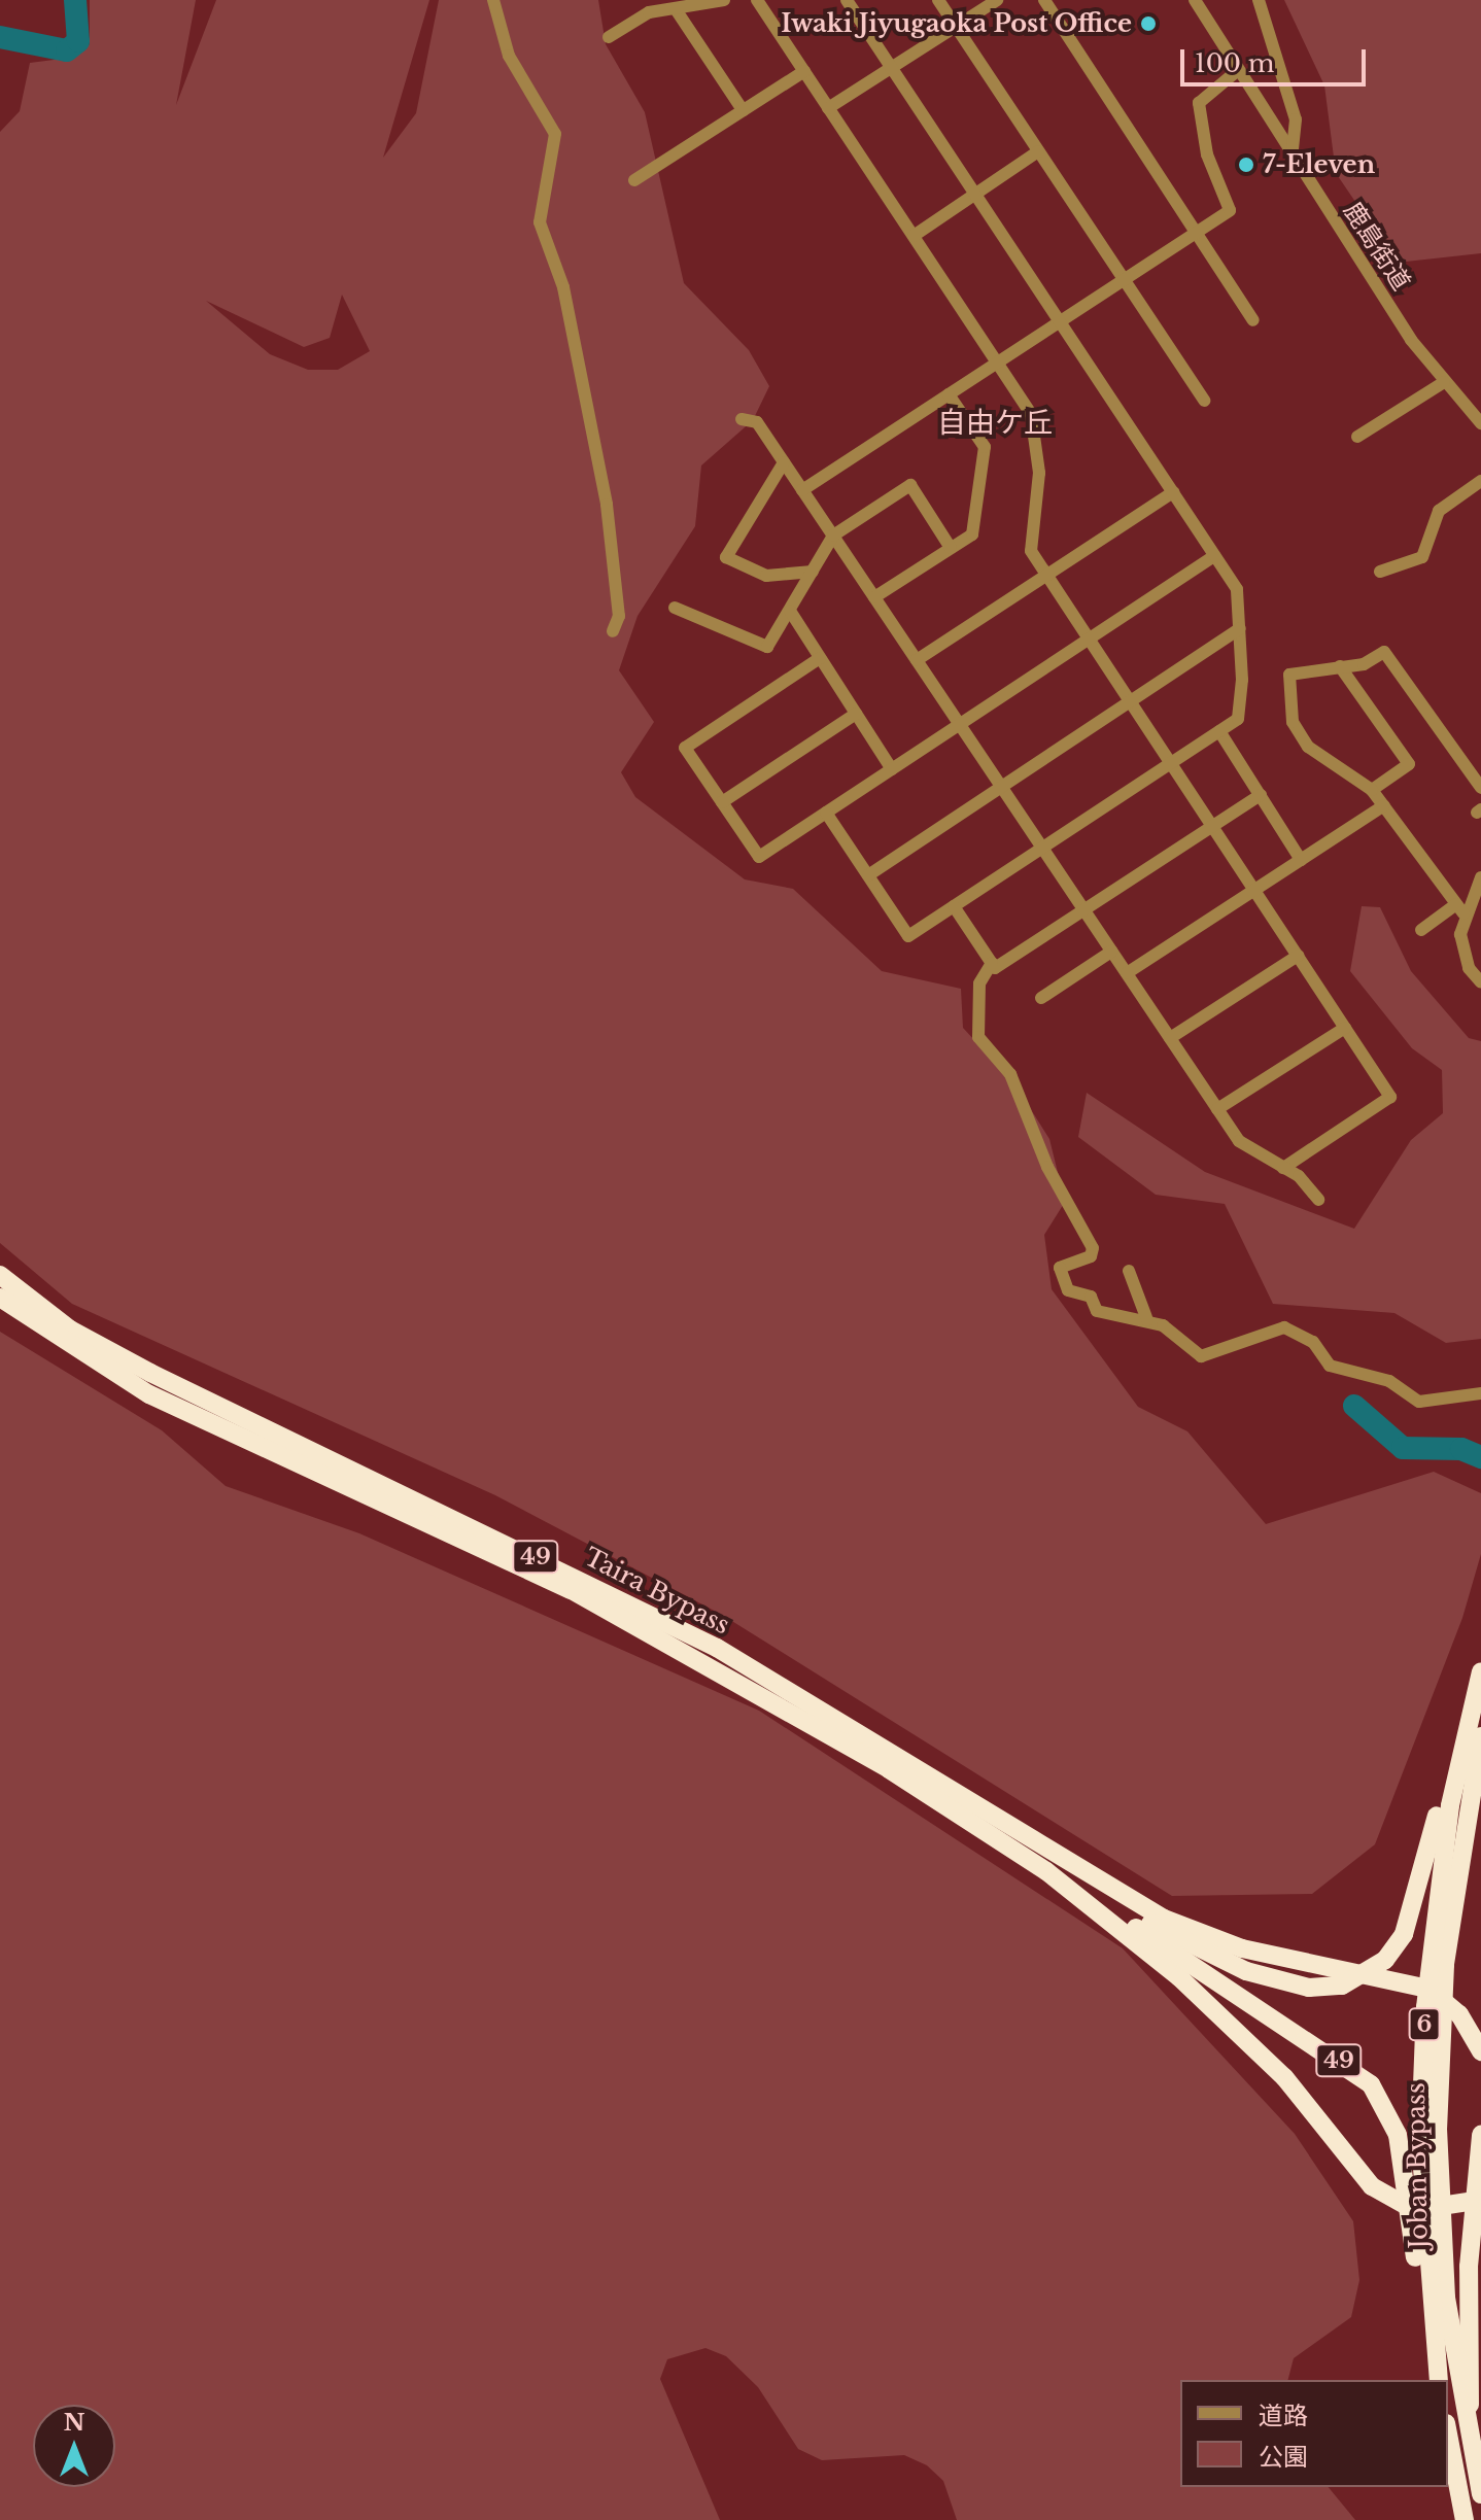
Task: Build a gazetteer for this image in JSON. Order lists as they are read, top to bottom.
{
  "streets": {
    "highway": [
      "49",
      "Taira Bypass",
      "6",
      "Joban Bypass"
    ],
    "street": ["鹿島街道"]
  },
  "crossings": [
    ["49", "Taira Bypass"]
  ],
  "districts": ["自由ケ丘"],
  "places": ["Iwaki Jiyugaoka Post Office", "7-Eleven"],
  "legend": ["道路", "公園"],
  "scale_bar": "100 m",
  "north": "top"
}
